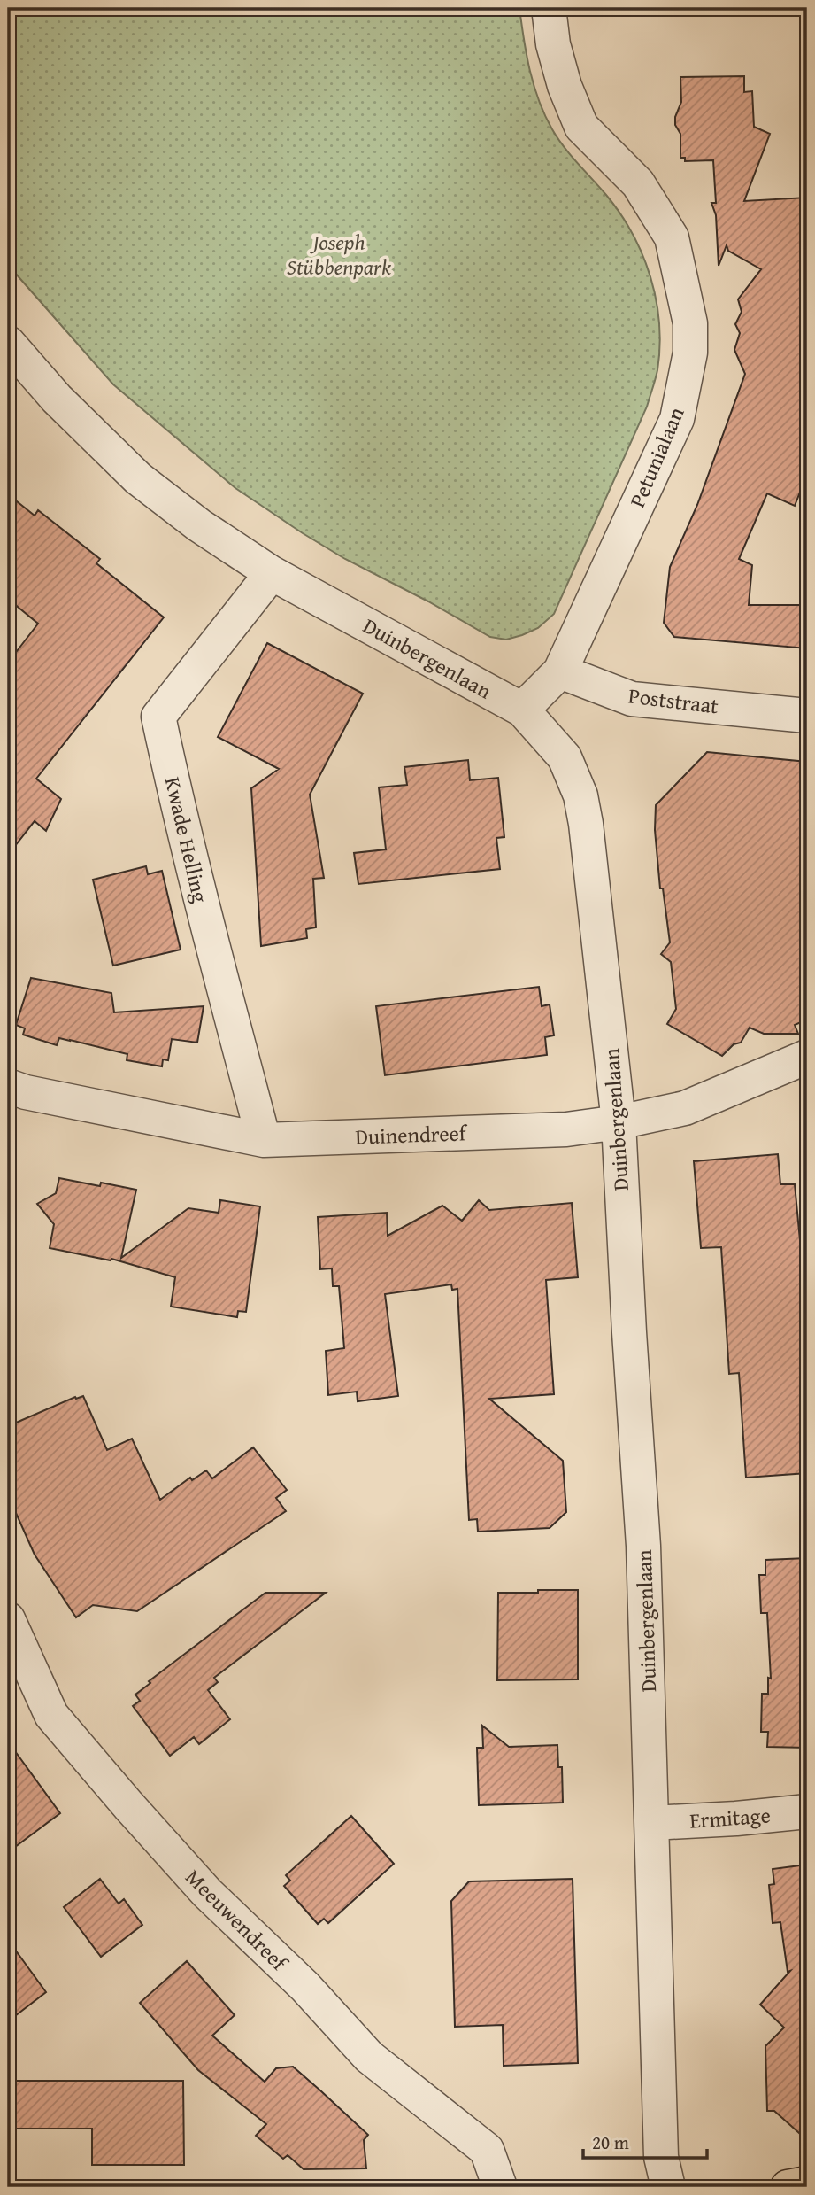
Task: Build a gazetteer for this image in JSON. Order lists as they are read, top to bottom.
{
  "streets": {
    "street": [
      "Petunialaan",
      "Duinbergenlaan",
      "Poststraat",
      "Kwade Helling",
      "Duinendreef",
      "Ermitage",
      "Meeuwendreef"
    ]
  },
  "crossings": [
    ["Petunialaan", "Poststraat"],
    ["Duinbergenlaan", "Kwade Helling"],
    ["Duinbergenlaan", "Duinendreef"],
    ["Duinbergenlaan", "Ermitage"],
    ["Kwade Helling", "Duinendreef"]
  ],
  "parks": ["Joseph Stübbenpark"],
  "scale_bar": "20 m"
}
